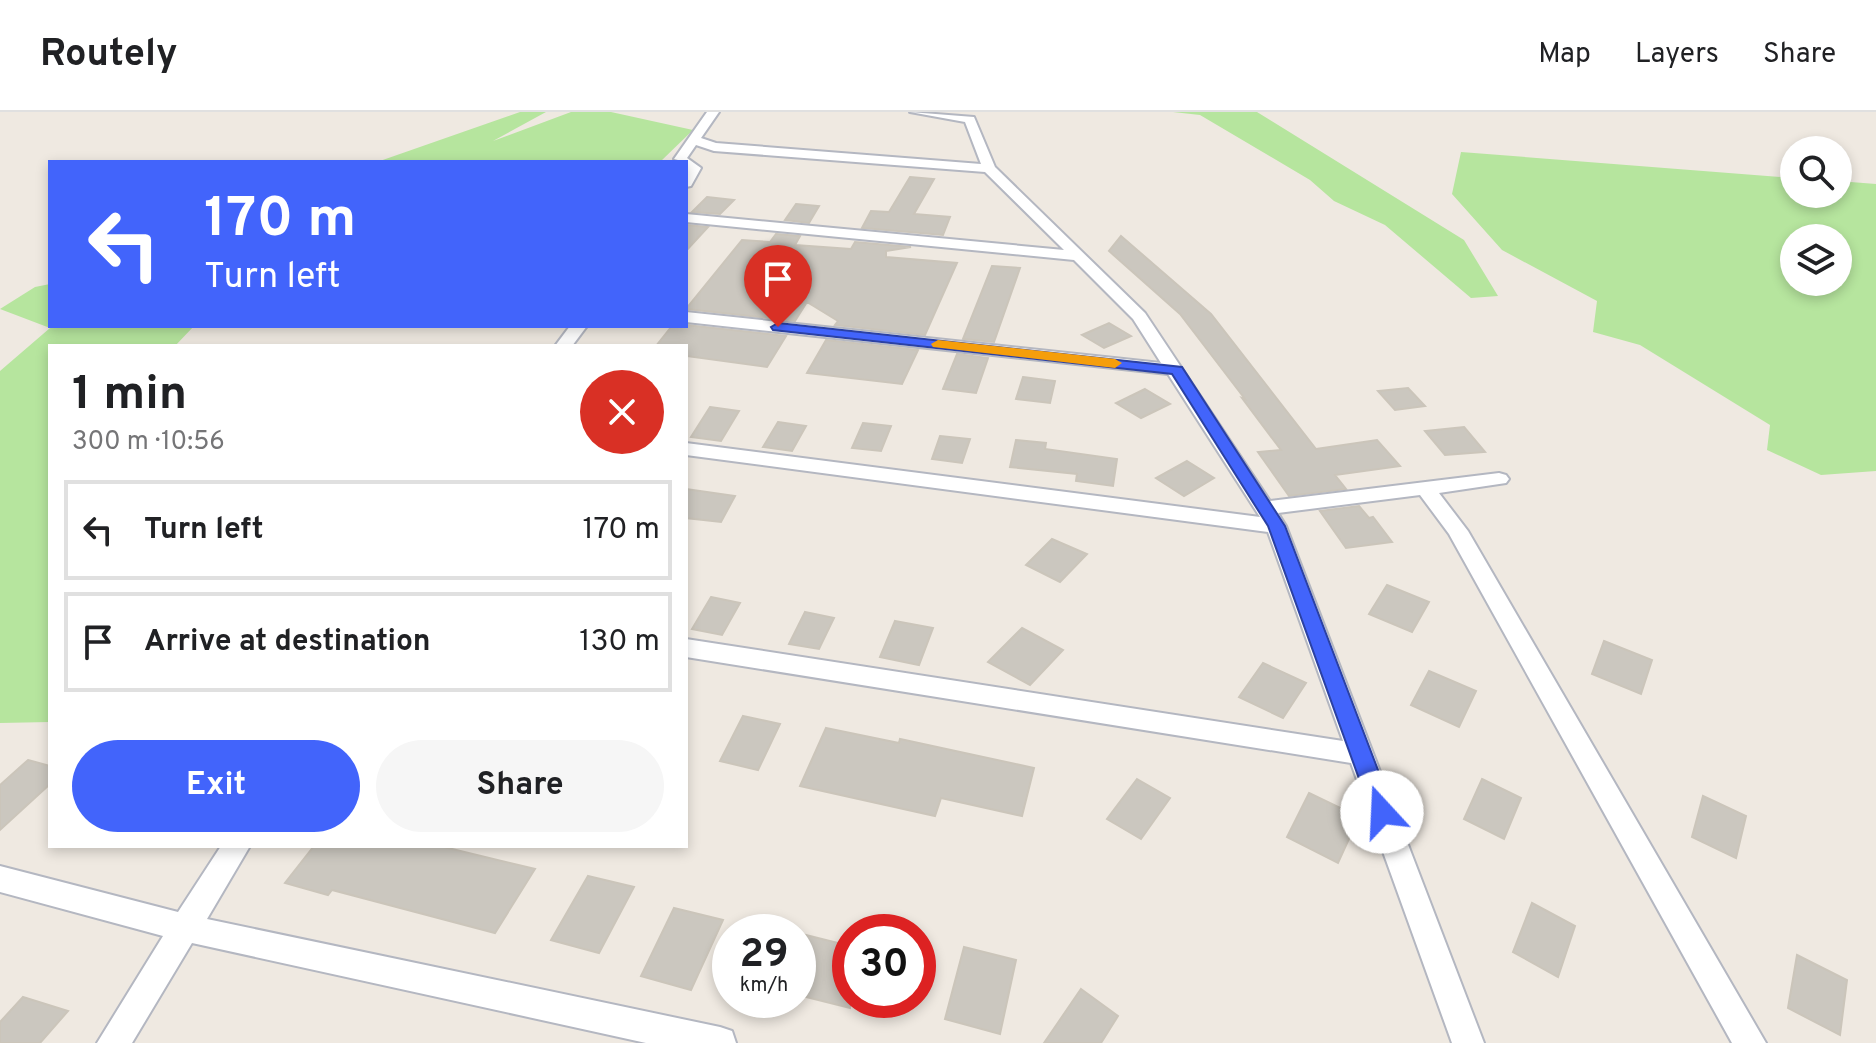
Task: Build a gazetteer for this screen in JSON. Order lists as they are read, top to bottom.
{
  "page": {
    "header": "Routely",
    "nav": ["Map", "Layers", "Share"],
    "turn": ["170 m", "Turn left"],
    "heading": ["1 min", "300 m · 10:56"],
    "list": [
      {
        "name": "Turn left",
        "value": "170 m"
      },
      {
        "name": "Arrive at destination",
        "value": "130 m"
      }
    ],
    "buttons": ["Exit", "Share"],
    "speed": "29 km/h",
    "limit": "30"
  }
}
